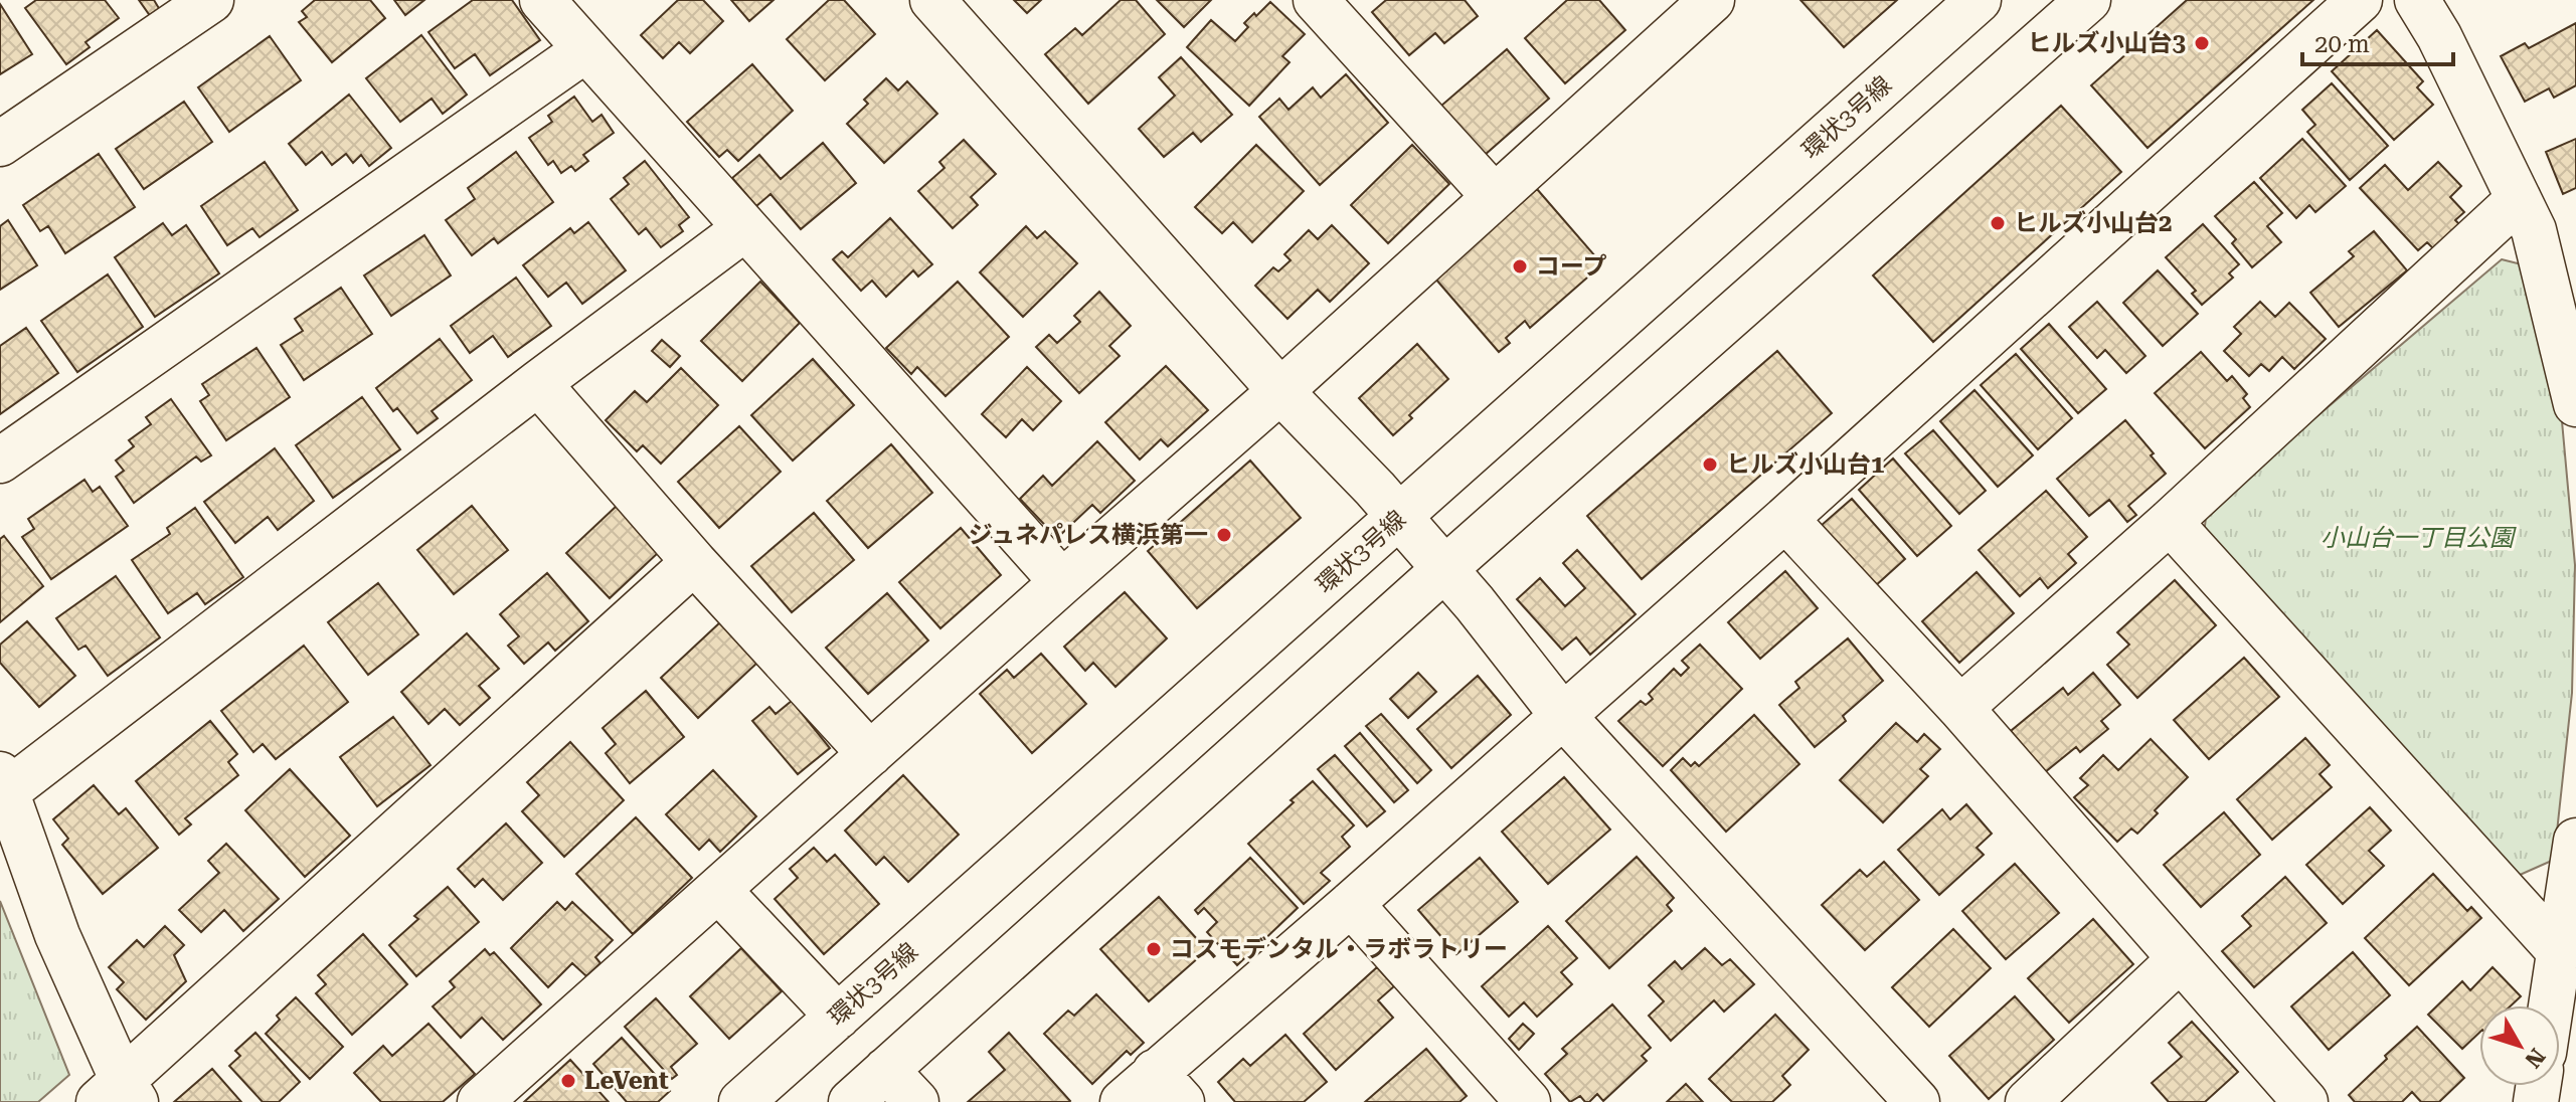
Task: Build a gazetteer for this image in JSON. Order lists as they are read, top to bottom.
{
  "streets": {
    "street": ["環状3号線"]
  },
  "parks": ["小山台一丁目公園"],
  "places": [
    "ヒルズ小山台3",
    "ヒルズ小山台2",
    "コープ",
    "ヒルズ小山台1",
    "ジュネパレス横浜第一",
    "コスモデンタル・ラボラトリー",
    "LeVent"
  ],
  "scale_bar": "20 m",
  "north": "bottom right"
}
